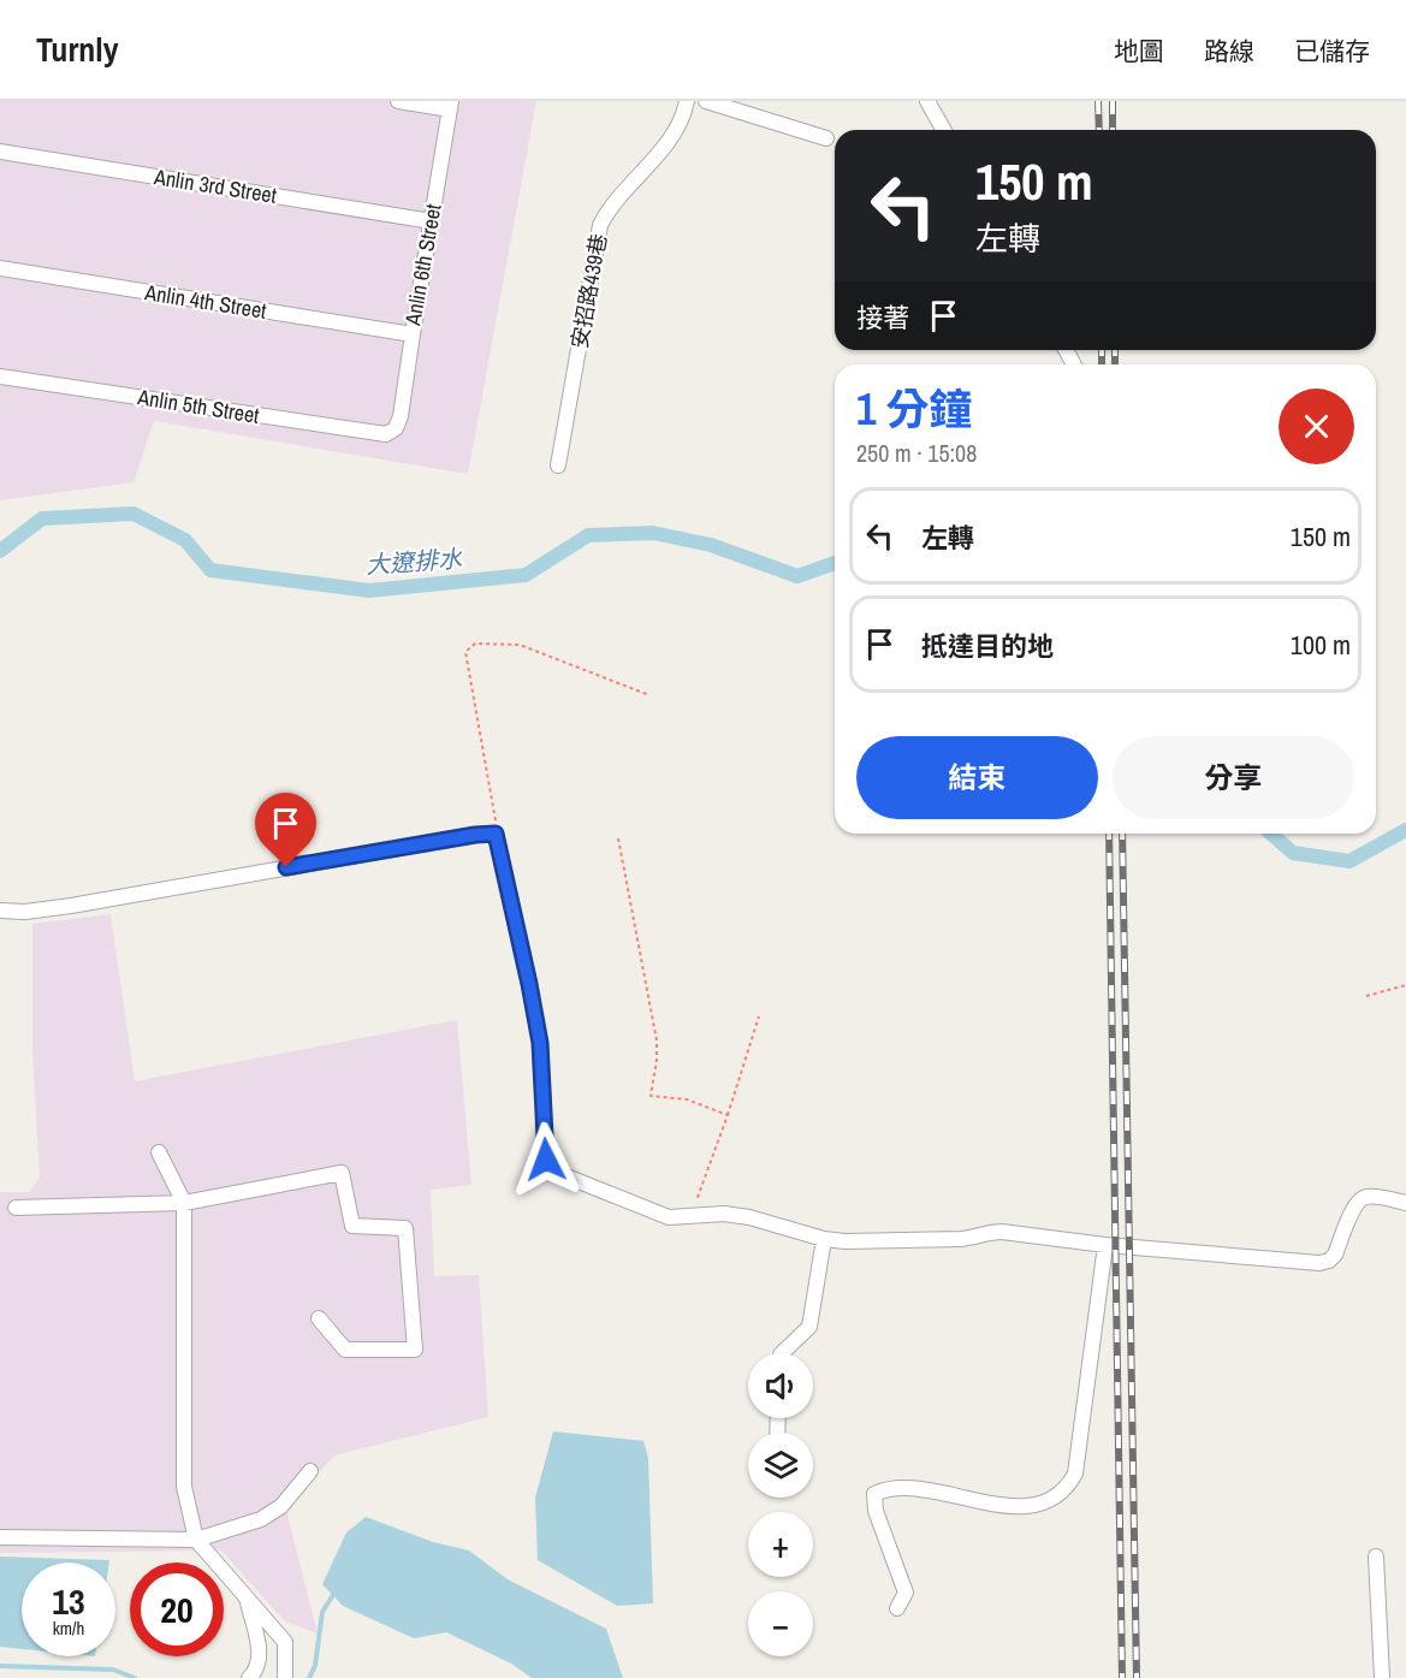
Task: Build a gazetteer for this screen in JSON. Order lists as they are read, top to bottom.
{
  "streets": {
    "street": [
      "Anlin 3rd Street",
      "Anlin 6th Street",
      "安招路439巷",
      "Anlin 4th Street",
      "Anlin 5th Street"
    ]
  },
  "crossings": [
    ["Anlin 3rd Street", "Anlin 6th Street"],
    ["Anlin 6th Street", "Anlin 4th Street"],
    ["Anlin 6th Street", "Anlin 5th Street"]
  ],
  "water": ["大遼排水"],
  "page": {
    "header": "Turnly",
    "nav": ["地圖", "路線", "已儲存"],
    "turn": ["150 m", "左轉"],
    "then": "接著",
    "heading": ["1 分鐘", "250 m · 15:08"],
    "list": [
      {
        "name": "左轉",
        "value": "150 m"
      },
      {
        "name": "抵達目的地",
        "value": "100 m"
      }
    ],
    "buttons": ["結束", "分享"],
    "map_buttons": ["+", "−"],
    "speed": "13 km/h",
    "limit": "20"
  }
}
